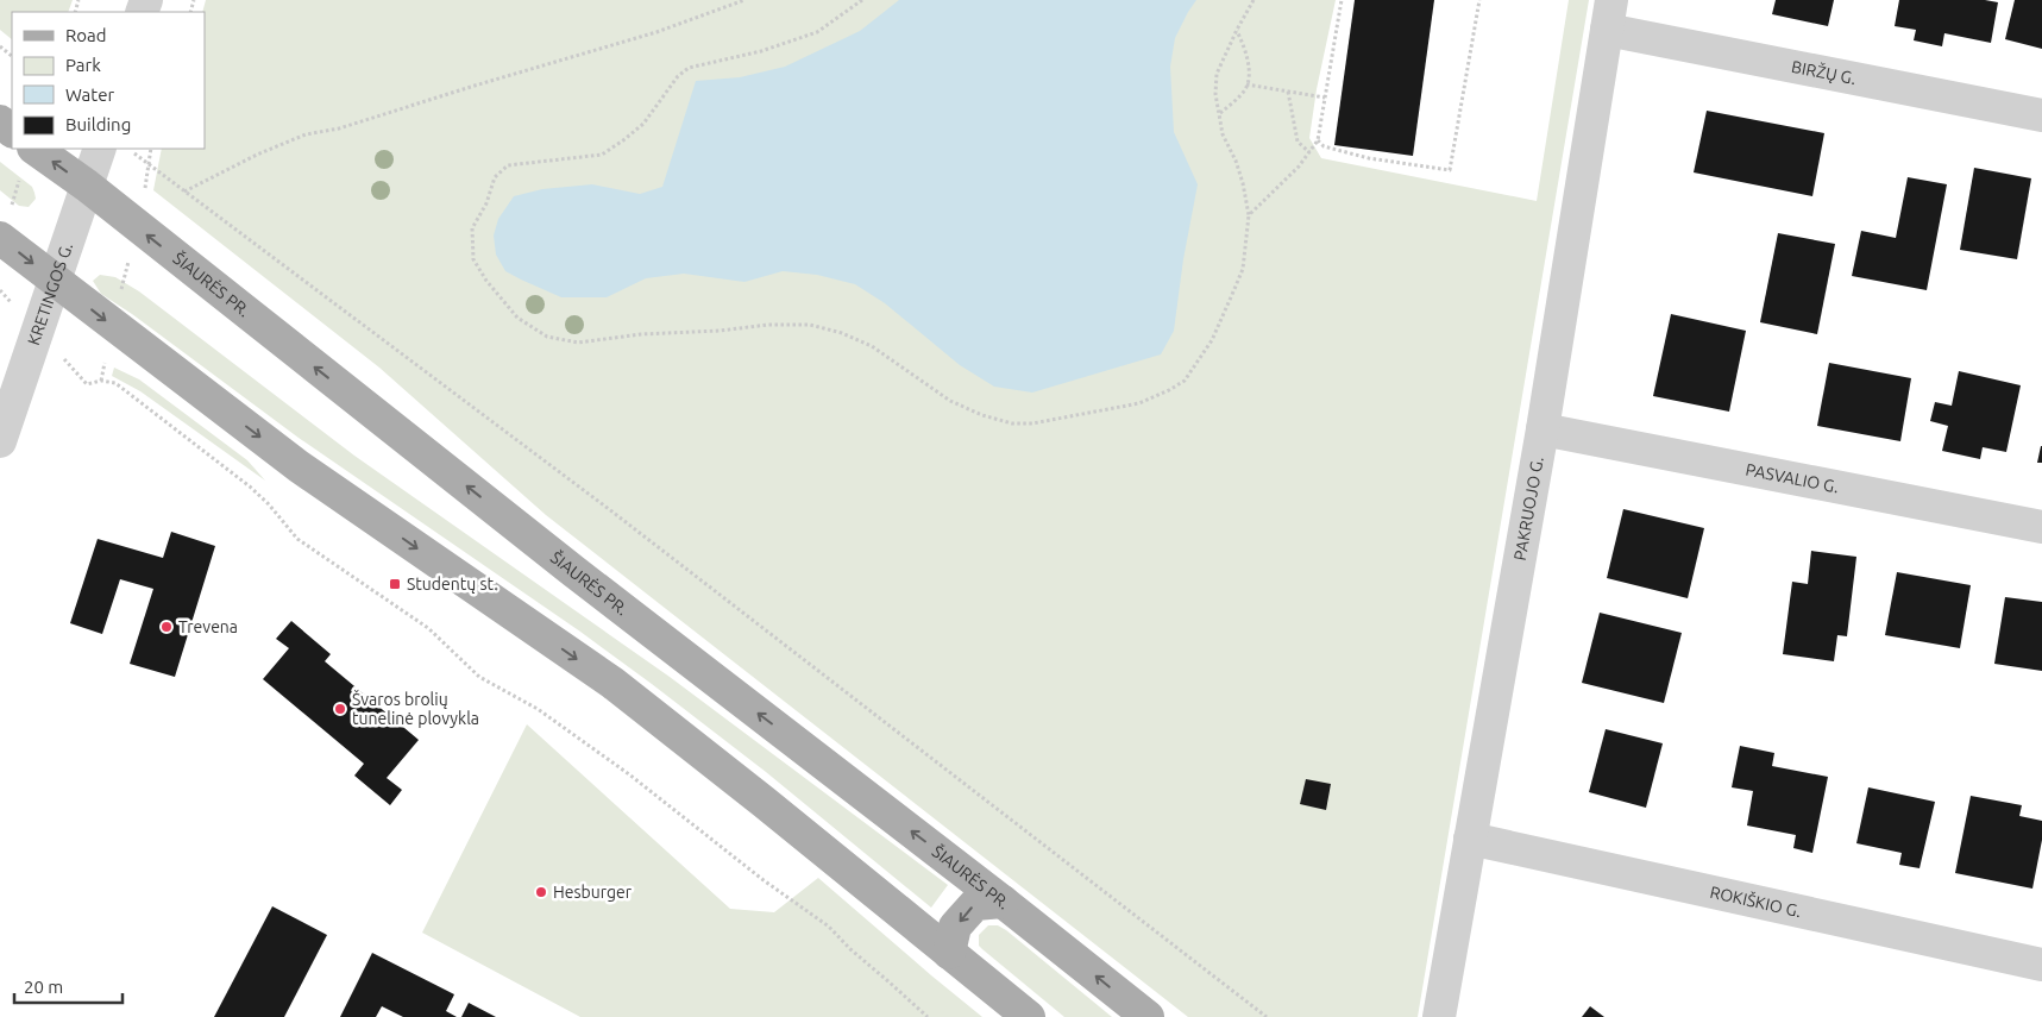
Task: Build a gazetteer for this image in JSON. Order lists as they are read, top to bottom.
{
  "streets": {
    "main road": ["ŠIAURĖS PR."],
    "street": [
      "BIRŽŲ G.",
      "KRETINGOS G.",
      "PASVALIO G.",
      "PAKRUOJO G.",
      "ROKIŠKIO G."
    ]
  },
  "crossings": [
    ["BIRŽŲ G.", "PAKRUOJO G."],
    ["ŠIAURĖS PR.", "KRETINGOS G."],
    ["PASVALIO G.", "PAKRUOJO G."],
    ["PAKRUOJO G.", "ROKIŠKIO G."]
  ],
  "places": {
    "transit": ["Studentų st."],
    "other": ["Trevena", "Švaros brolių tunelinė plovykla", "Hesburger"]
  },
  "legend": [
    "Road",
    "Park",
    "Water",
    "Building"
  ],
  "scale_bar": "20 m"
}
